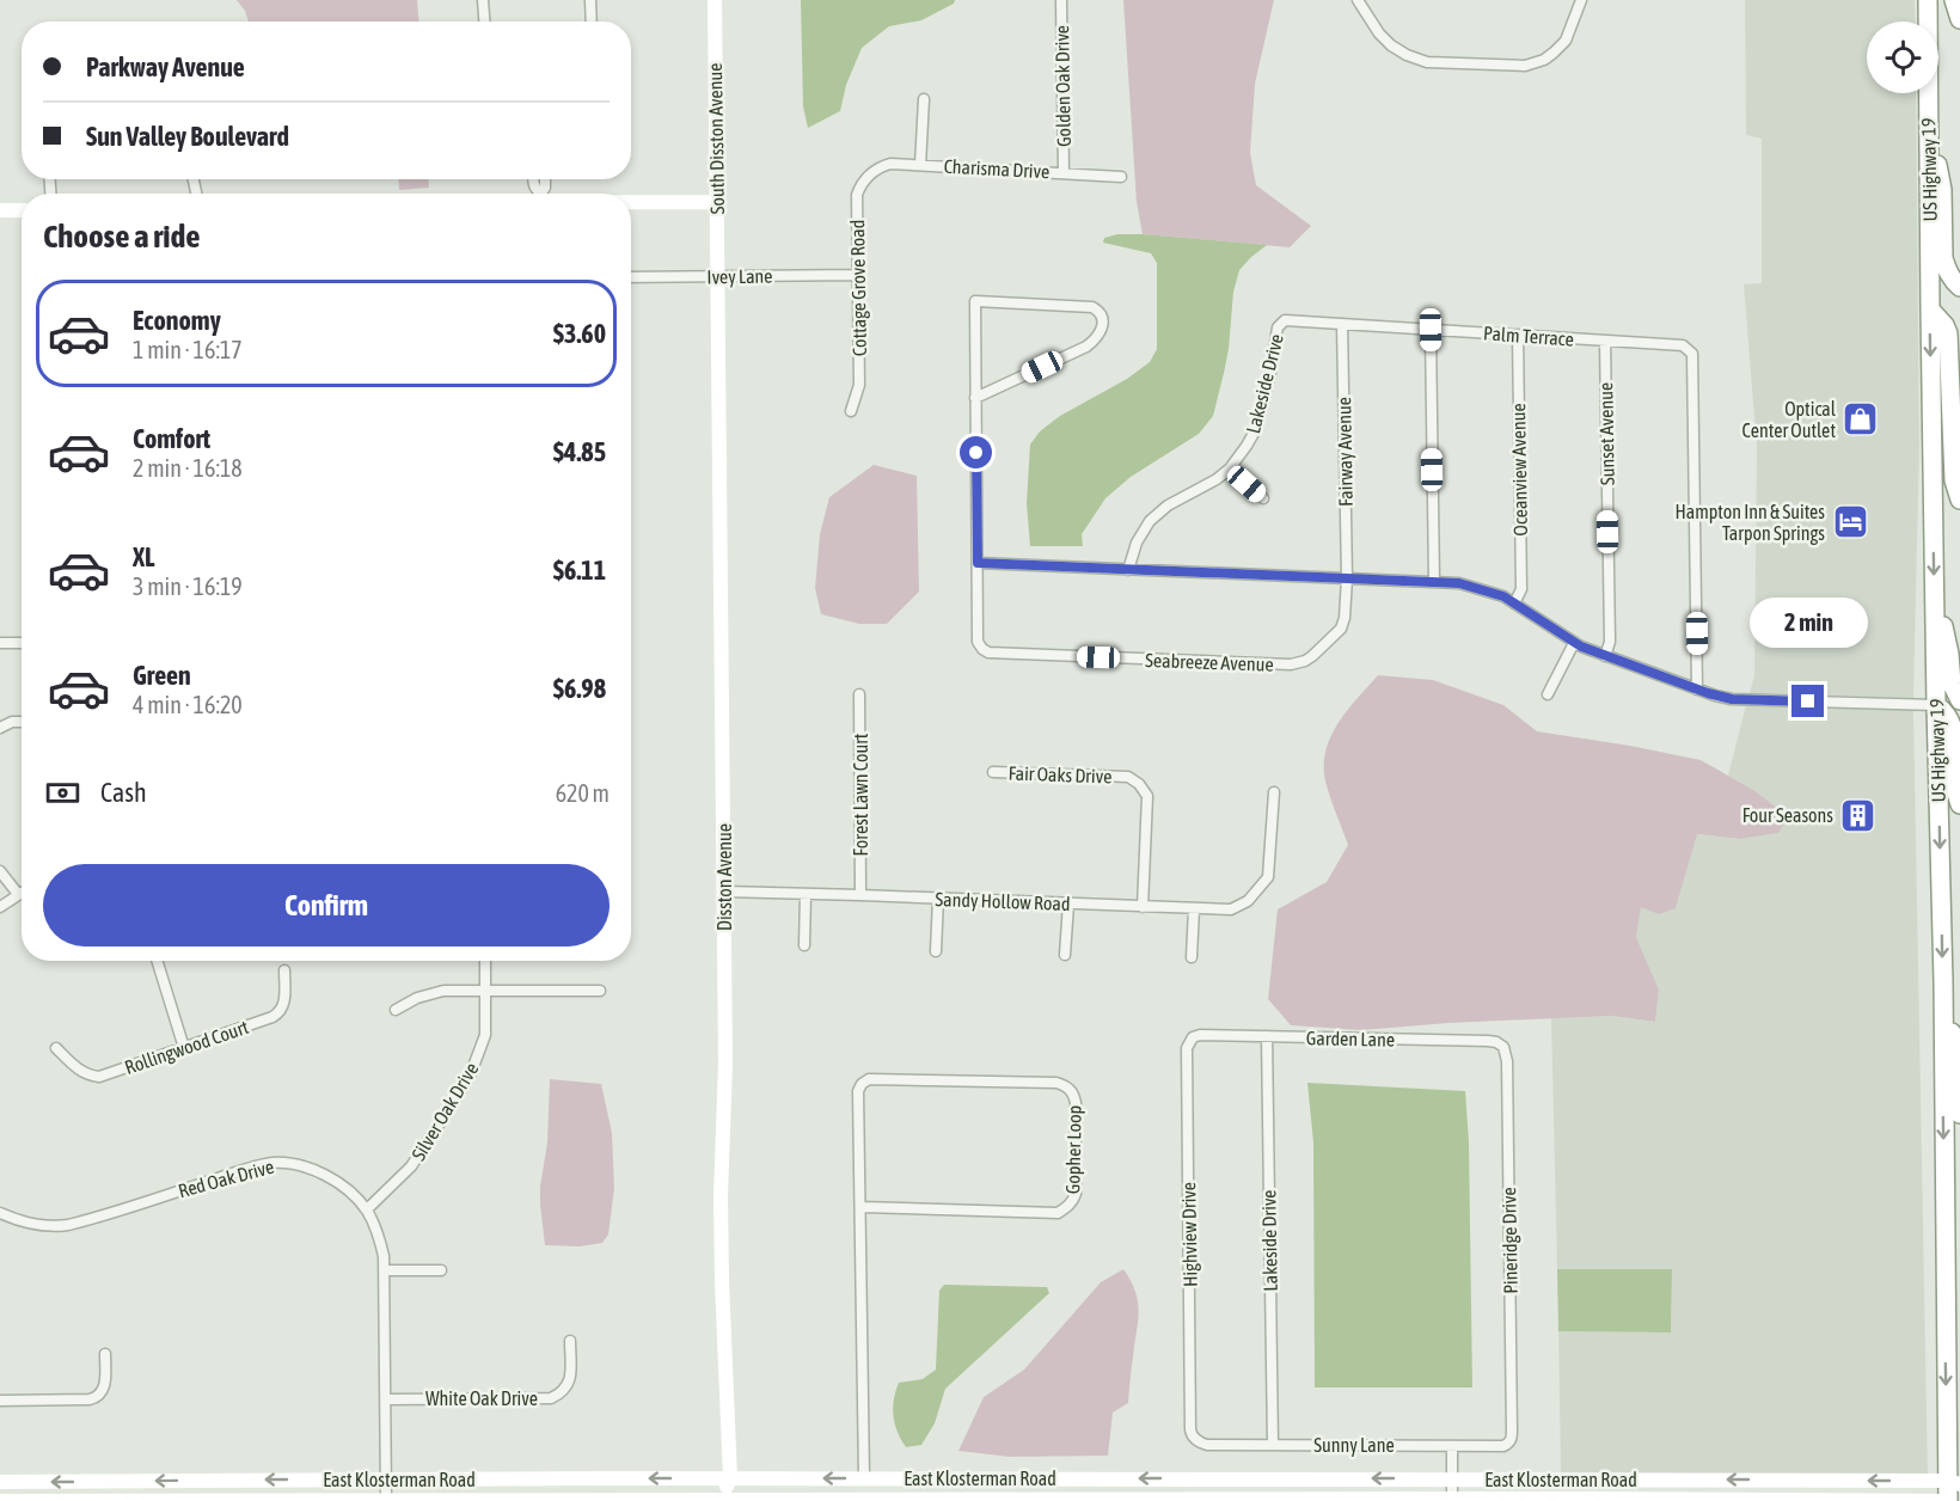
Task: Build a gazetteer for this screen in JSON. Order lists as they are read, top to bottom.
{
  "streets": {
    "highway": ["US Highway 19"],
    "main road": ["South Disston Avenue", "Disston Avenue", "East Klosterman Road"],
    "street": [
      "Golden Oak Drive",
      "Charisma Drive",
      "Ivey Lane",
      "Cottage Grove Road",
      "Palm Terrace",
      "Lakeside Drive",
      "Sunset Avenue",
      "Fairway Avenue",
      "Oceanview Avenue",
      "Seabreeze Avenue",
      "Fair Oaks Drive",
      "Forest Lawn Court",
      "Sandy Hollow Road",
      "Garden Lane",
      "Rollingwood Court",
      "Silver Oak Drive",
      "Gopher Loop",
      "Red Oak Drive",
      "Highview Drive",
      "Pineridge Drive",
      "White Oak Drive",
      "Sunny Lane"
    ]
  },
  "crossings": [
    ["Golden Oak Drive", "Charisma Drive"],
    ["South Disston Avenue", "Ivey Lane"],
    ["South Disston Avenue", "Disston Avenue"],
    ["Charisma Drive", "Cottage Grove Road"],
    ["US Highway 19", "East Klosterman Road"],
    ["Ivey Lane", "Cottage Grove Road"],
    ["Ivey Lane", "Disston Avenue"],
    ["Palm Terrace", "Lakeside Drive"],
    ["Palm Terrace", "Sunset Avenue"],
    ["Palm Terrace", "Fairway Avenue"],
    ["Palm Terrace", "Oceanview Avenue"],
    ["Lakeside Drive", "Garden Lane"],
    ["Lakeside Drive", "Sunny Lane"],
    ["Fairway Avenue", "Seabreeze Avenue"],
    ["Fair Oaks Drive", "Sandy Hollow Road"],
    ["Forest Lawn Court", "Sandy Hollow Road"],
    ["Disston Avenue", "Sandy Hollow Road"],
    ["Disston Avenue", "East Klosterman Road"],
    ["Garden Lane", "Highview Drive"],
    ["Garden Lane", "Pineridge Drive"],
    ["Silver Oak Drive", "Red Oak Drive"],
    ["Gopher Loop", "East Klosterman Road"],
    ["Red Oak Drive", "White Oak Drive"],
    ["Red Oak Drive", "East Klosterman Road"],
    ["Highview Drive", "Sunny Lane"],
    ["Pineridge Drive", "Sunny Lane"]
  ],
  "places": {
    "shop": ["Optical Center Outlet"],
    "hotel": ["Hampton Inn & Suites Tarpon Springs"],
    "building": ["Four Seasons"]
  },
  "page": {
    "banner": ["Parkway Avenue", "Sun Valley Boulevard"],
    "heading": "Choose a ride",
    "list": [
      {
        "name": "Economy",
        "note": "1 min · 16:17",
        "value": "$3.60"
      },
      {
        "name": "Comfort",
        "note": "2 min · 16:18",
        "value": "$4.85"
      },
      {
        "name": "XL",
        "note": "3 min · 16:19",
        "value": "$6.11"
      },
      {
        "name": "Green",
        "note": "4 min · 16:20",
        "value": "$6.98"
      }
    ],
    "bubble": "2 min",
    "pay": ["Cash", "620 m"],
    "buttons": "Confirm"
  }
}
